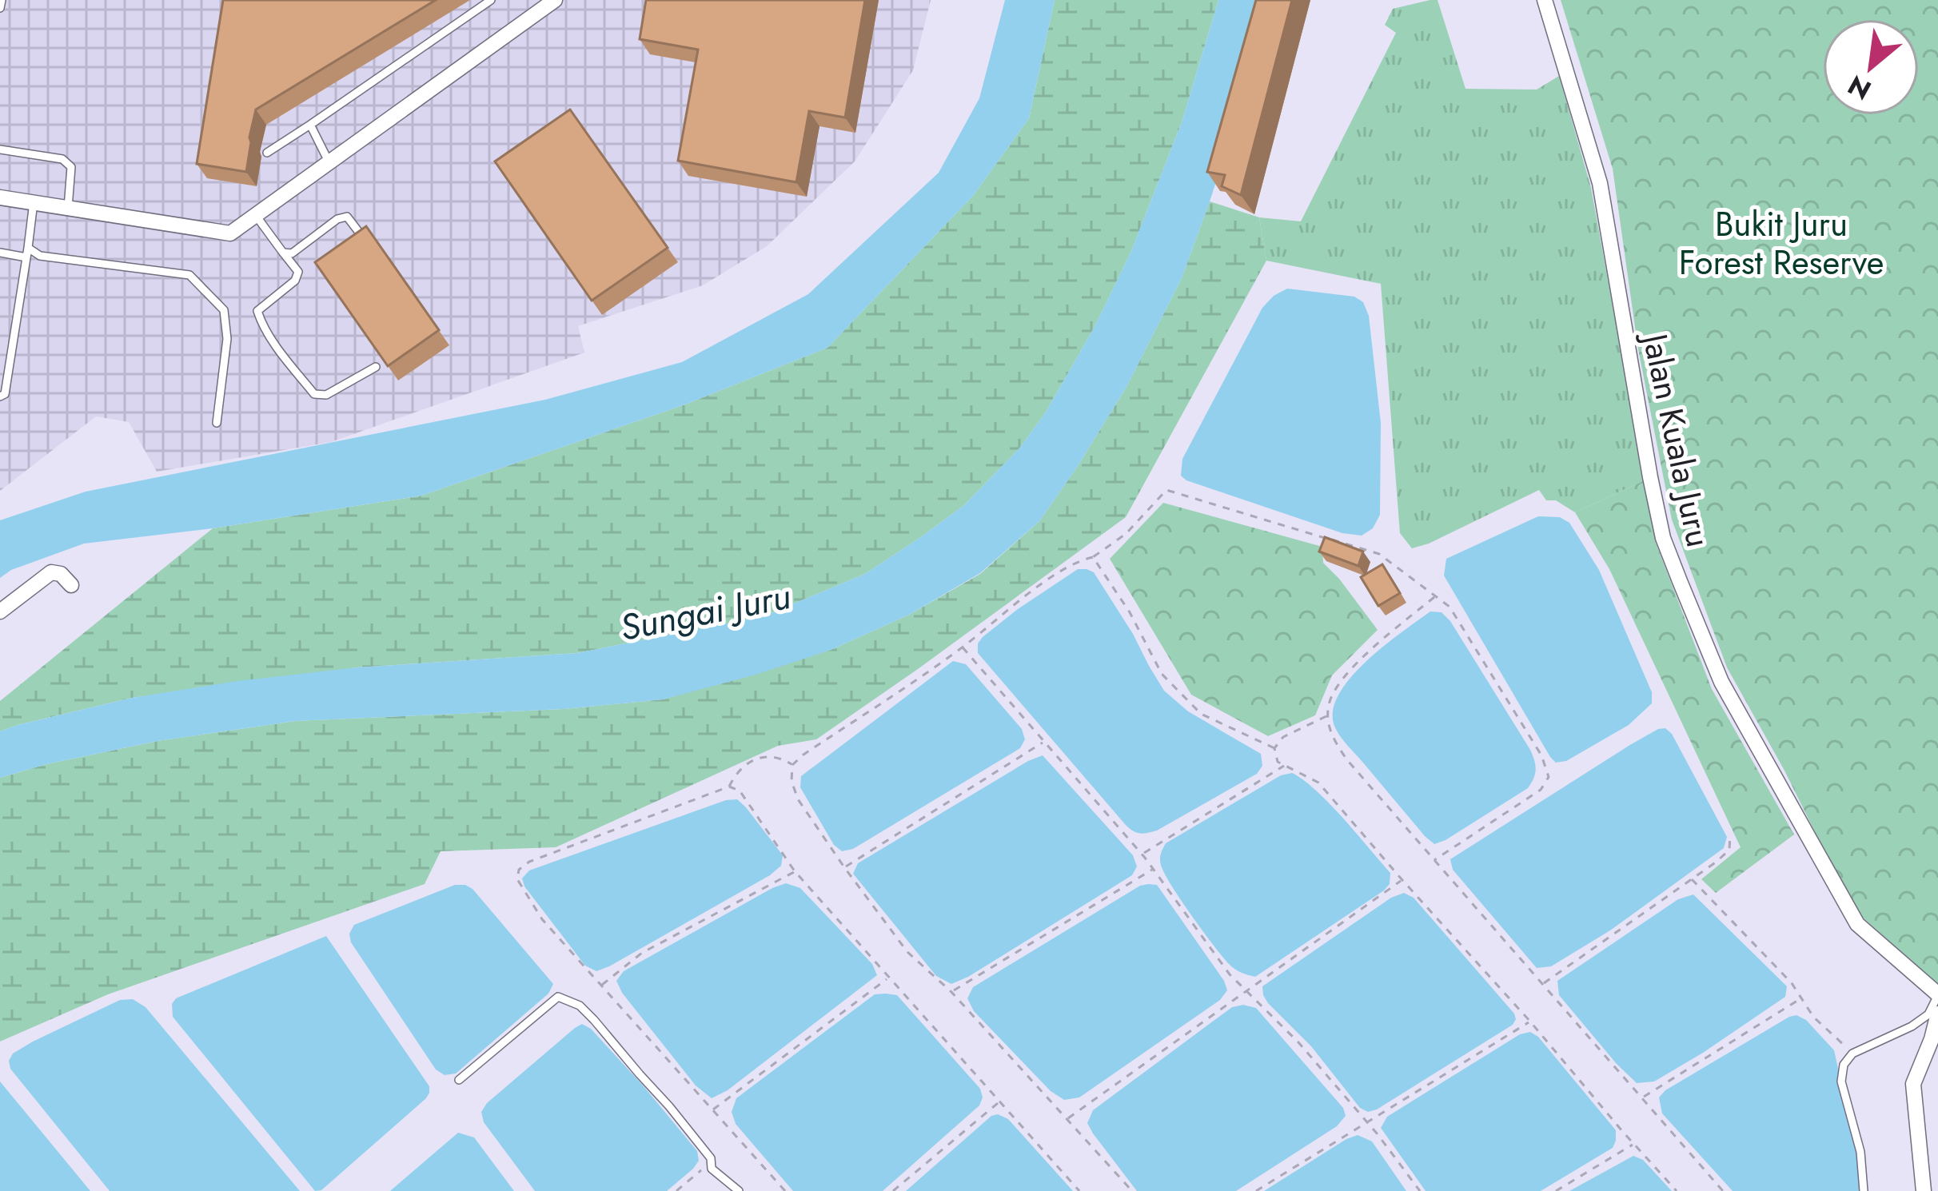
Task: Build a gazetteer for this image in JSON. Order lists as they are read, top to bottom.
{
  "streets": {
    "street": ["Jalan Kuala Juru"]
  },
  "water": ["Sungai Juru"],
  "parks": ["Bukit Juru Forest Reserve"],
  "north": "bottom left"
}
